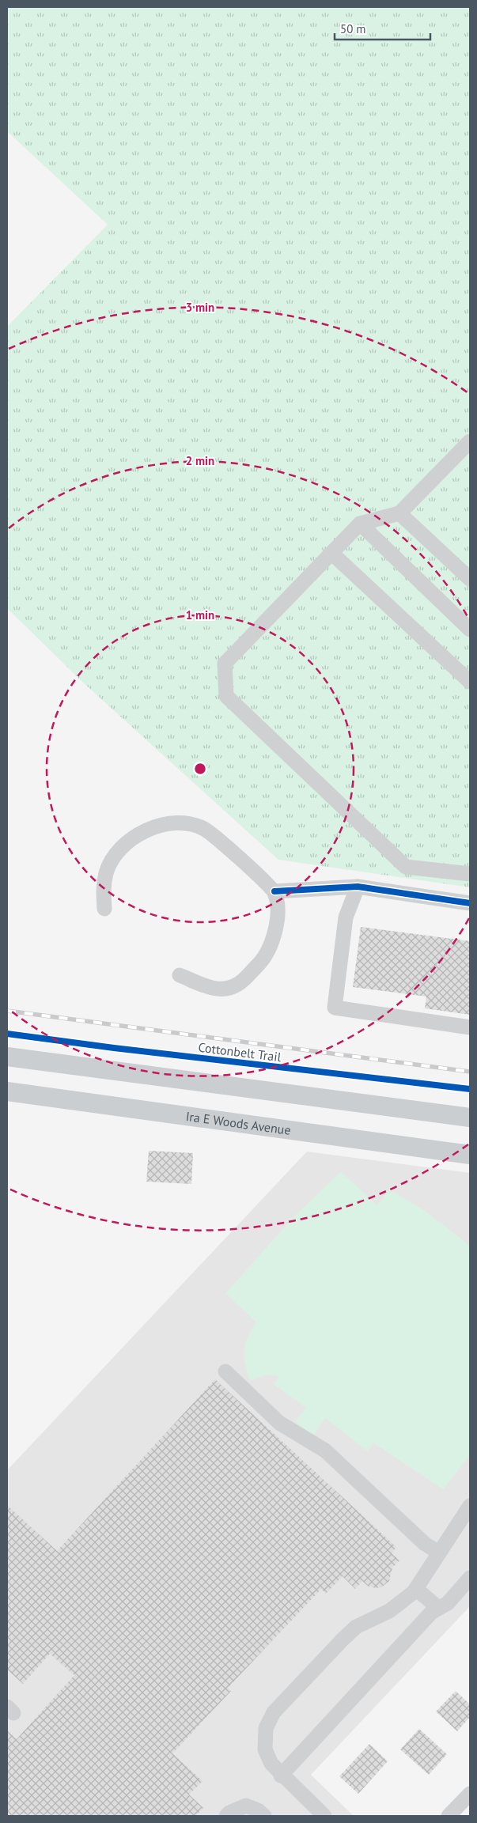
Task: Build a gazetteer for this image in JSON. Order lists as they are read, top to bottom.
{
  "streets": {
    "main road": ["Ira E Woods Avenue"],
    "cycle path": ["Cottonbelt Trail"]
  },
  "scale_bar": "50 m",
  "rings": ["3 min", "2 min", "1 min"]
}
